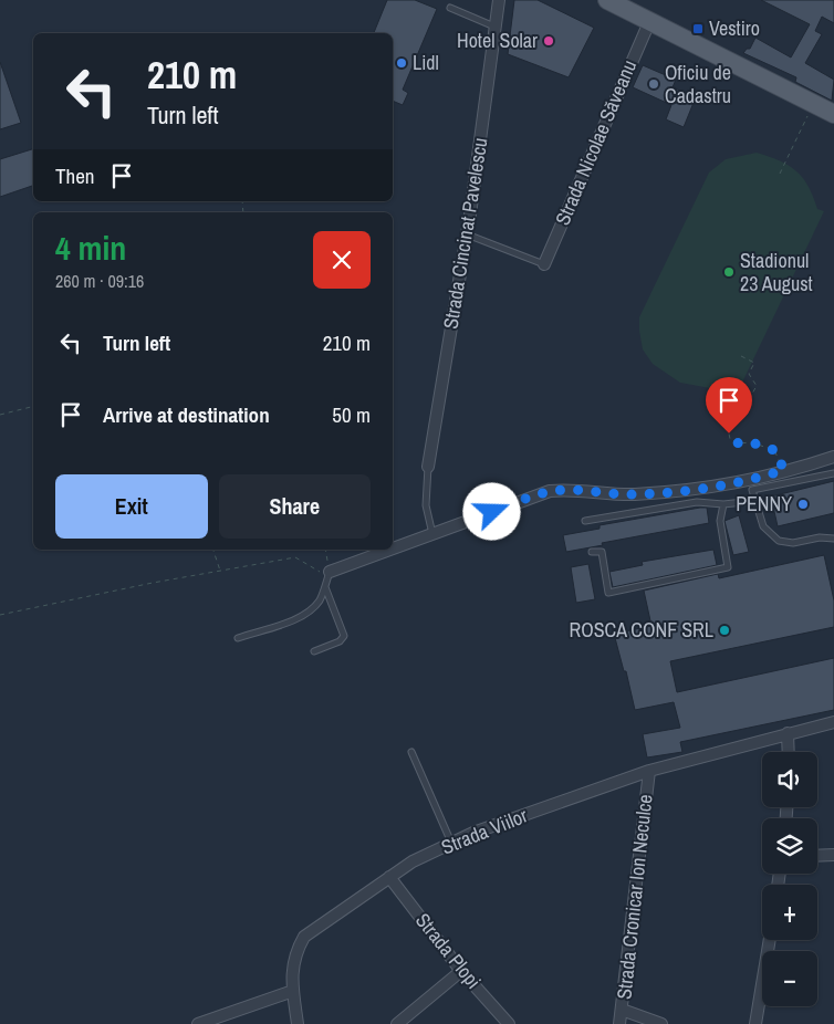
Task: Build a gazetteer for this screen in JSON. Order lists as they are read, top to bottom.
{
  "streets": {
    "street": [
      "Strada Nicolae Săveanu",
      "Strada Cincinat Pavelescu",
      "Strada Viilor",
      "Strada Cronicar Ion Neculce",
      "Strada Plopi"
    ]
  },
  "crossings": [
    ["Strada Viilor", "Strada Cronicar Ion Neculce"],
    ["Strada Viilor", "Strada Plopi"]
  ],
  "places": {
    "transit": ["Vestiro"],
    "other": [
      "Hotel Solar",
      "Lidl",
      "Oficiu de Cadastru",
      "Stadionul 23 August",
      "PENNY",
      "ROSCA CONF SRL"
    ]
  },
  "page": {
    "turn": ["210 m", "Turn left"],
    "then": "Then",
    "heading": ["4 min", "260 m · 09:16"],
    "list": [
      {
        "name": "Turn left",
        "value": "210 m"
      },
      {
        "name": "Arrive at destination",
        "value": "50 m"
      }
    ],
    "buttons": ["Exit", "Share"],
    "map_buttons": ["+", "−"]
  }
}
